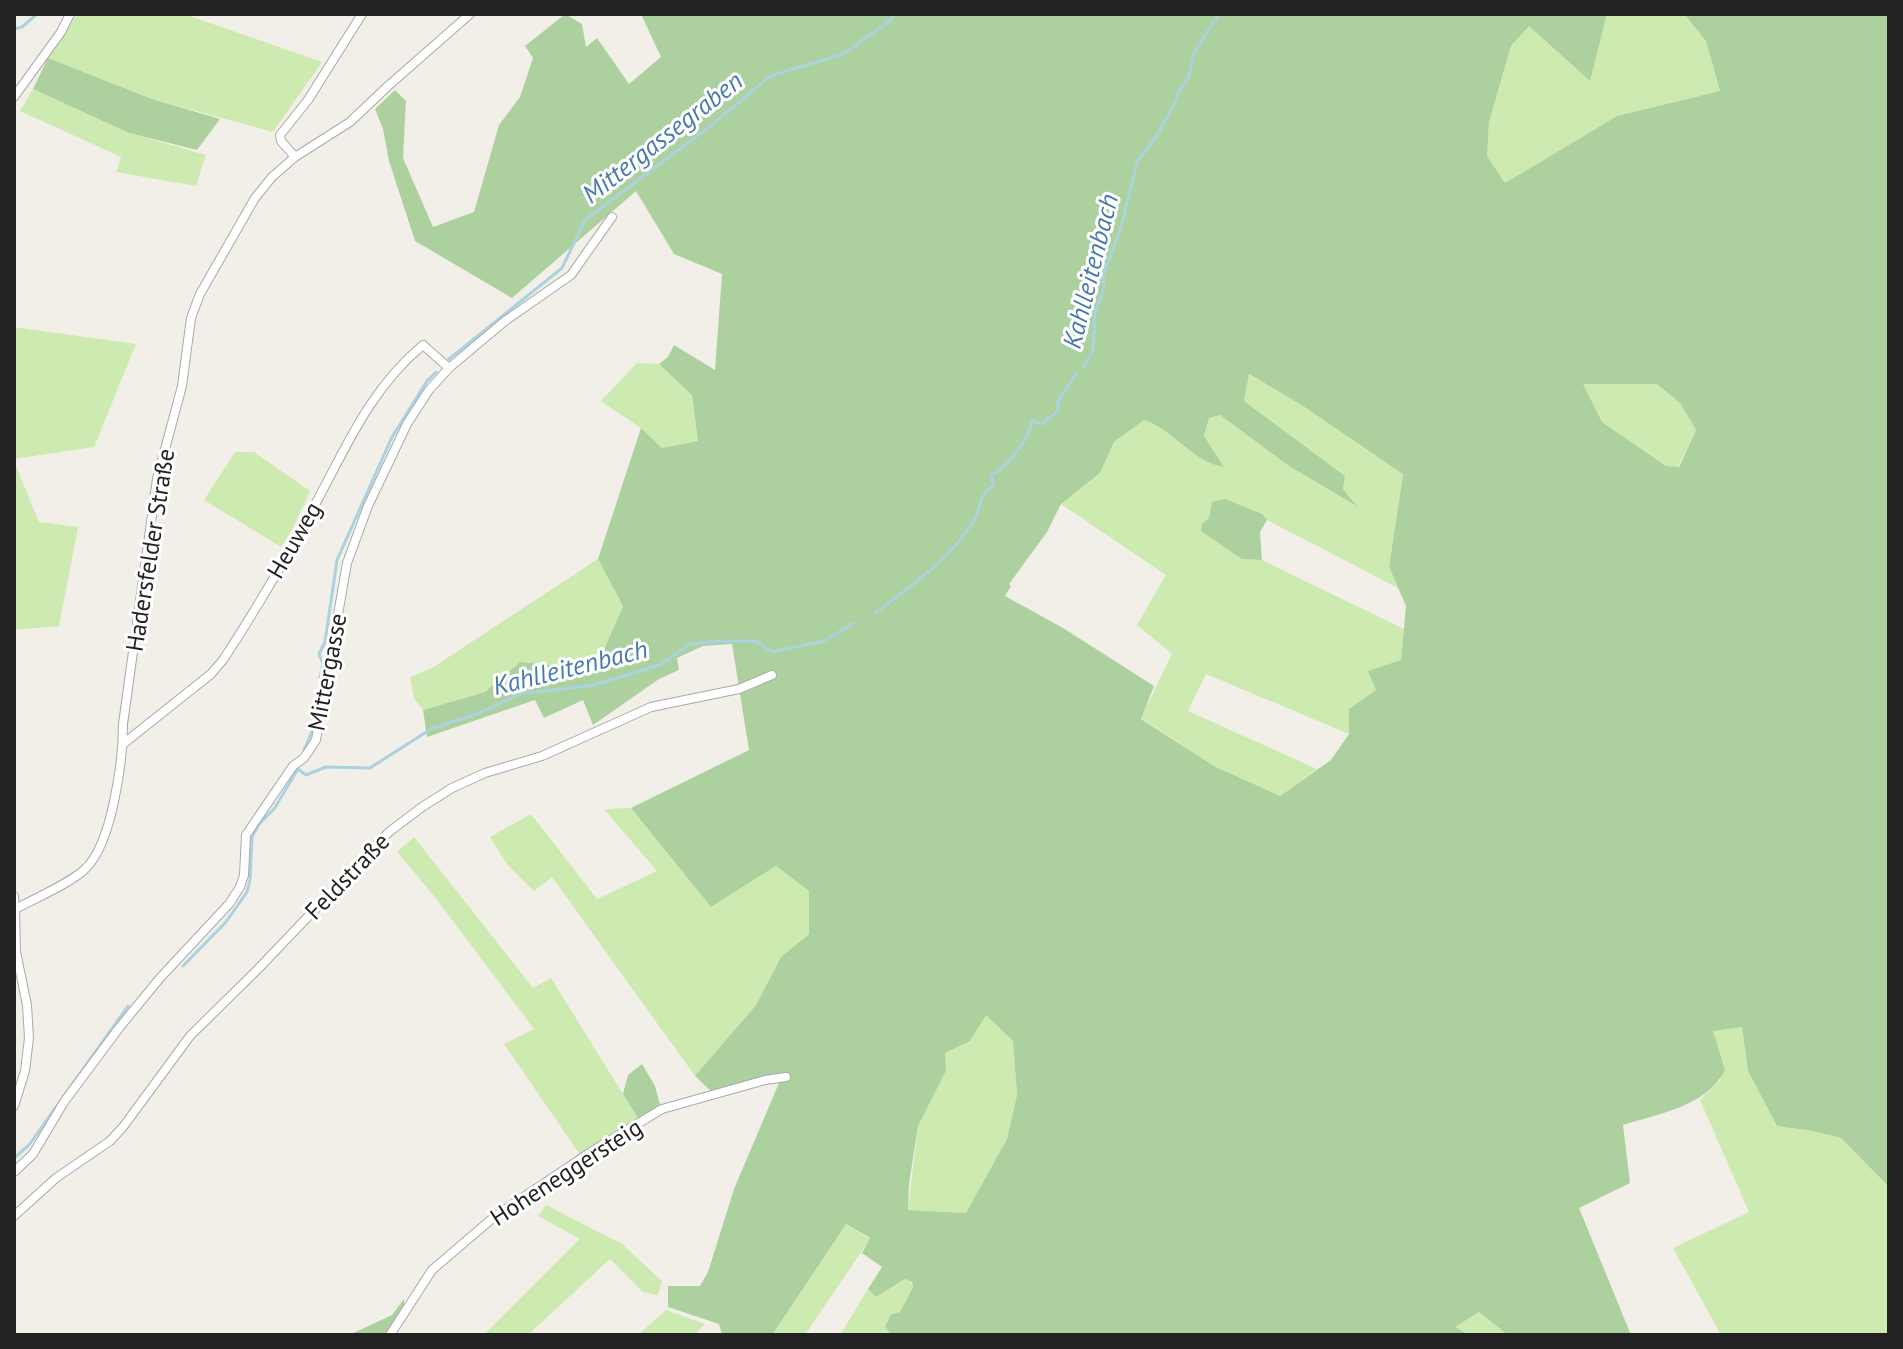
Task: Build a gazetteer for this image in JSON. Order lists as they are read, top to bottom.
{
  "streets": {
    "street": [
      "Heuweg",
      "Hadersfelder Straße",
      "Mittergasse",
      "Feldstraße",
      "Hoheneggersteig"
    ]
  },
  "crossings": [
    ["Heuweg", "Hadersfelder Straße"],
    ["Heuweg", "Mittergasse"]
  ],
  "water": ["Mittergassegraben", "Kahlleitenbach"]
}
